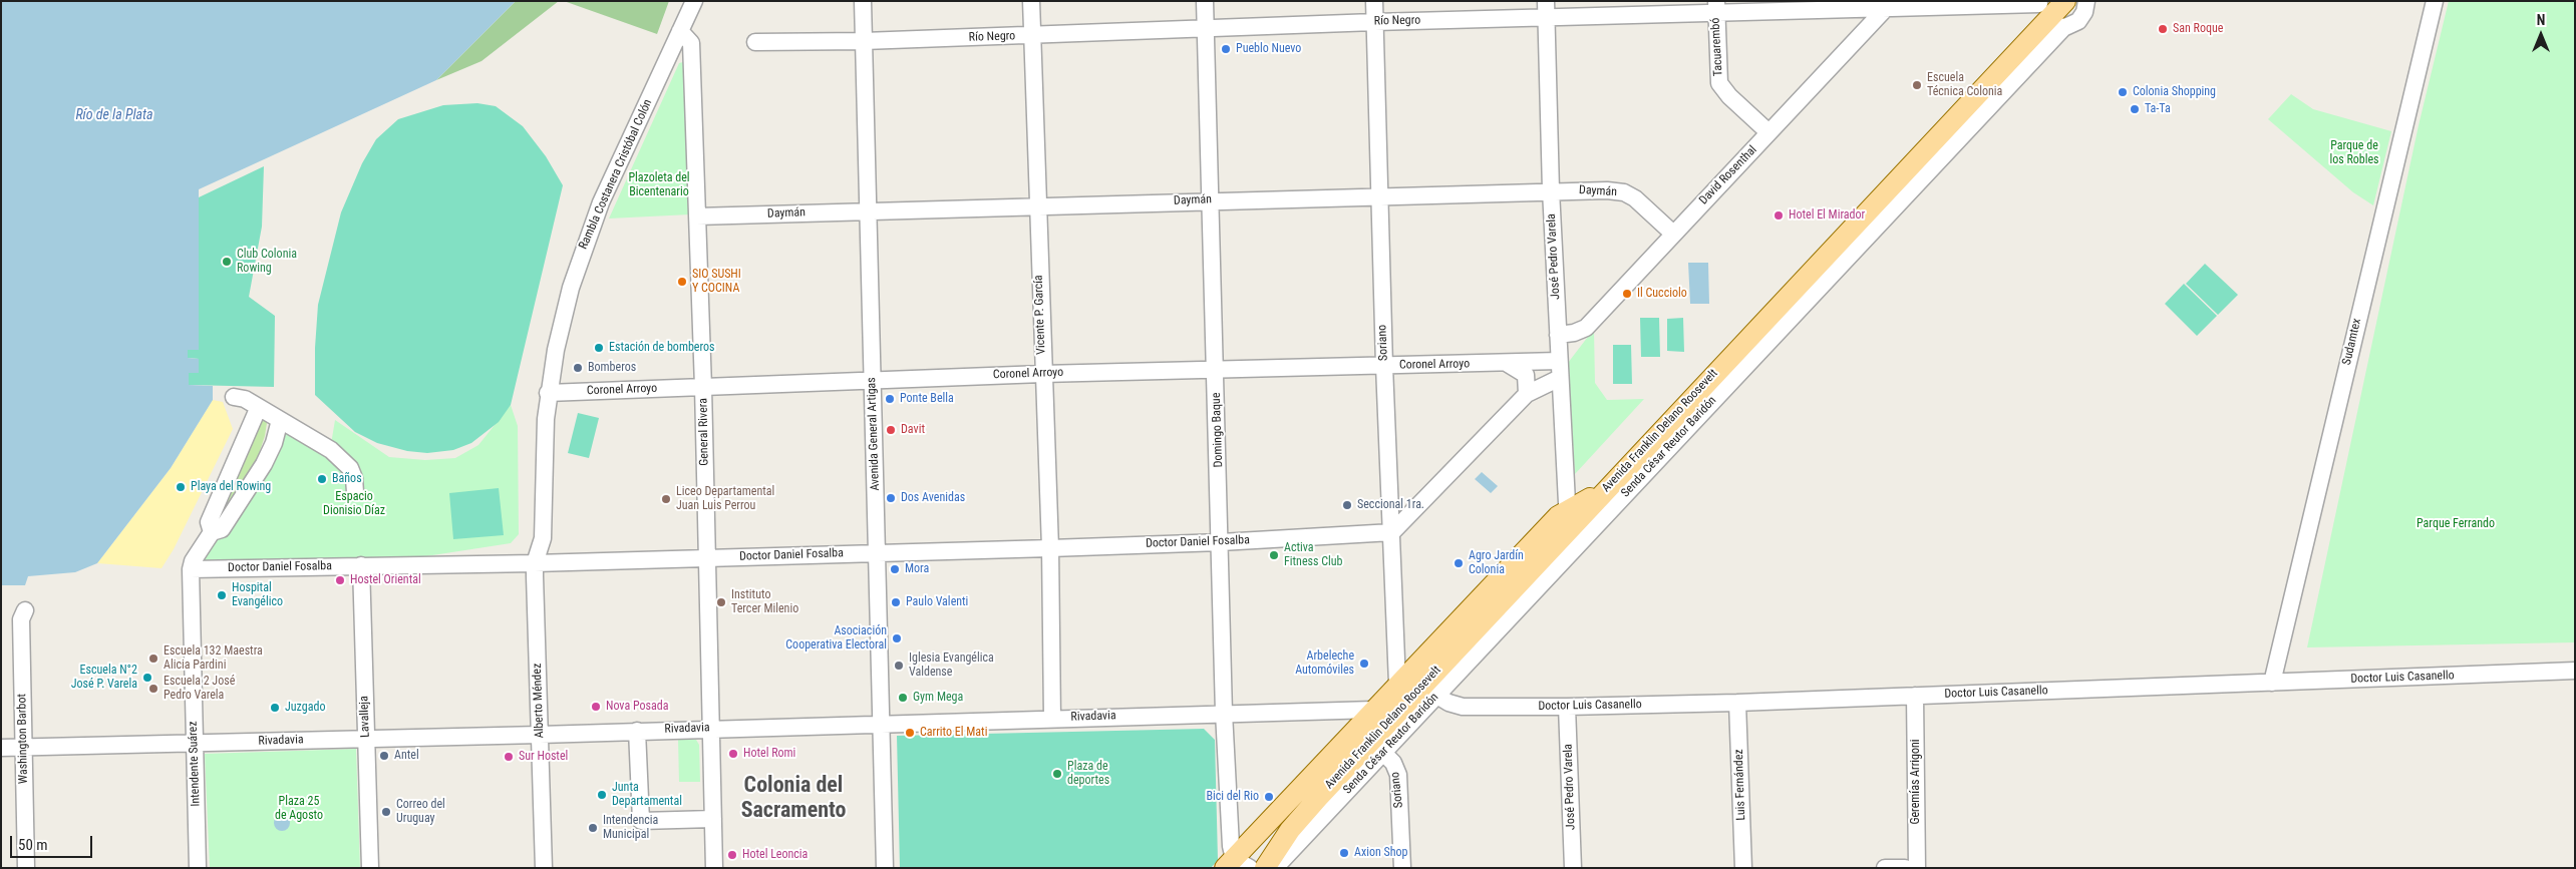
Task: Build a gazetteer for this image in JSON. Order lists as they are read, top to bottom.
{
  "streets": {
    "main road": ["Avenida Franklin Delano Roosevelt"],
    "street": [
      "Río Negro",
      "Tacuarembó",
      "Rambla Costanera Cristóbal Colón",
      "David Rosenthal",
      "Daymán",
      "José Pedro Varela",
      "Vicente P. García",
      "Sudamtex",
      "Soriano",
      "Coronel Arroyo",
      "Domingo Baque",
      "General Rivera",
      "Avenida General Artigas",
      "Senda César Reutor Baridón",
      "Doctor Daniel Fosalba",
      "Doctor Luis Casanello",
      "Alberto Méndez",
      "Lavalleja",
      "Rivadavia",
      "Washington Barbot",
      "Intendente Suárez",
      "Geremías Arrigoni",
      "Luis Fernández"
    ]
  },
  "crossings": [
    ["Río Negro", "Tacuarembó"],
    ["Río Negro", "David Rosenthal"],
    ["Río Negro", "José Pedro Varela"],
    ["Río Negro", "Vicente P. García"],
    ["Río Negro", "Soriano"],
    ["Río Negro", "Domingo Baque"],
    ["Río Negro", "Avenida Franklin Delano Roosevelt"],
    ["Río Negro", "Avenida General Artigas"],
    ["Tacuarembó", "David Rosenthal"],
    ["Rambla Costanera Cristóbal Colón", "Coronel Arroyo"],
    ["Rambla Costanera Cristóbal Colón", "General Rivera"],
    ["Rambla Costanera Cristóbal Colón", "Doctor Daniel Fosalba"],
    ["Rambla Costanera Cristóbal Colón", "Alberto Méndez"],
    ["David Rosenthal", "Daymán"],
    ["David Rosenthal", "José Pedro Varela"],
    ["Daymán", "José Pedro Varela"],
    ["Daymán", "Vicente P. García"],
    ["Daymán", "Soriano"],
    ["Daymán", "Domingo Baque"],
    ["Daymán", "General Rivera"],
    ["Daymán", "Avenida General Artigas"],
    ["José Pedro Varela", "Coronel Arroyo"],
    ["José Pedro Varela", "Avenida Franklin Delano Roosevelt"],
    ["José Pedro Varela", "Senda César Reutor Baridón"],
    ["José Pedro Varela", "Doctor Luis Casanello"],
    ["Vicente P. García", "Coronel Arroyo"],
    ["Vicente P. García", "Doctor Daniel Fosalba"],
    ["Vicente P. García", "Rivadavia"],
    ["Sudamtex", "Doctor Luis Casanello"],
    ["Soriano", "Coronel Arroyo"],
    ["Soriano", "Avenida Franklin Delano Roosevelt"],
    ["Soriano", "Senda César Reutor Baridón"],
    ["Soriano", "Doctor Daniel Fosalba"],
    ["Coronel Arroyo", "Domingo Baque"],
    ["Coronel Arroyo", "General Rivera"],
    ["Coronel Arroyo", "Avenida General Artigas"],
    ["Domingo Baque", "Avenida Franklin Delano Roosevelt"],
    ["Domingo Baque", "Doctor Daniel Fosalba"],
    ["Domingo Baque", "Rivadavia"],
    ["Avenida Franklin Delano Roosevelt", "Senda César Reutor Baridón"],
    ["Avenida Franklin Delano Roosevelt", "Doctor Luis Casanello"],
    ["Avenida Franklin Delano Roosevelt", "Rivadavia"],
    ["General Rivera", "Doctor Daniel Fosalba"],
    ["General Rivera", "Rivadavia"],
    ["Avenida General Artigas", "Doctor Daniel Fosalba"],
    ["Avenida General Artigas", "Rivadavia"],
    ["Doctor Daniel Fosalba", "Alberto Méndez"],
    ["Doctor Daniel Fosalba", "Lavalleja"],
    ["Doctor Daniel Fosalba", "Intendente Suárez"],
    ["Doctor Luis Casanello", "Geremías Arrigoni"],
    ["Doctor Luis Casanello", "Luis Fernández"],
    ["Alberto Méndez", "Rivadavia"],
    ["Lavalleja", "Rivadavia"],
    ["Rivadavia", "Washington Barbot"],
    ["Rivadavia", "Intendente Suárez"]
  ],
  "districts": ["Colonia del Sacramento"],
  "water": ["Río de la Plata"],
  "parks": [
    "Parque de los Robles",
    "Plazoleta del Bicentenario",
    "Espacio Dionisio Díaz",
    "Parque Ferrando",
    "Plaza 25 de Agosto"
  ],
  "places": [
    "San Roque",
    "Pueblo Nuevo",
    "Escuela Técnica Colonia",
    "Colonia Shopping",
    "Ta-Ta",
    "Hotel El Mirador",
    "Club Colonia Rowing",
    "SIO SUSHI Y COCINA",
    "Il Cucciolo",
    "Estación de bomberos",
    "Bomberos",
    "Ponte Bella",
    "Davit",
    "Baños",
    "Playa del Rowing",
    "Dos Avenidas",
    "Liceo Departamental Juan Luis Perrou",
    "Seccional 1ra.",
    "Activa Fitness Club",
    "Agro Jardín Colonia",
    "Mora",
    "Hostel Oriental",
    "Hospital Evangélico",
    "Instituto Tercer Milenio",
    "Paulo Valenti",
    "Asociación Cooperativa Electoral",
    "Escuela 132 Maestra Alicia Pardini",
    "Arbeleche Automóviles",
    "Iglesia Evangélica Valdense",
    "Escuela N°2 José P. Varela",
    "Escuela 2 José Pedro Varela",
    "Gym Mega",
    "Nova Posada",
    "Juzgado",
    "Carrito El Mati",
    "Hotel Romi",
    "Antel",
    "Sur Hostel",
    "Plaza de deportes",
    "Junta Departamental",
    "Bici del Rio",
    "Correo del Uruguay",
    "Intendencia Municipal",
    "Axion Shop",
    "Hotel Leoncia"
  ],
  "scale_bar": "50 m",
  "north": "top"
}
